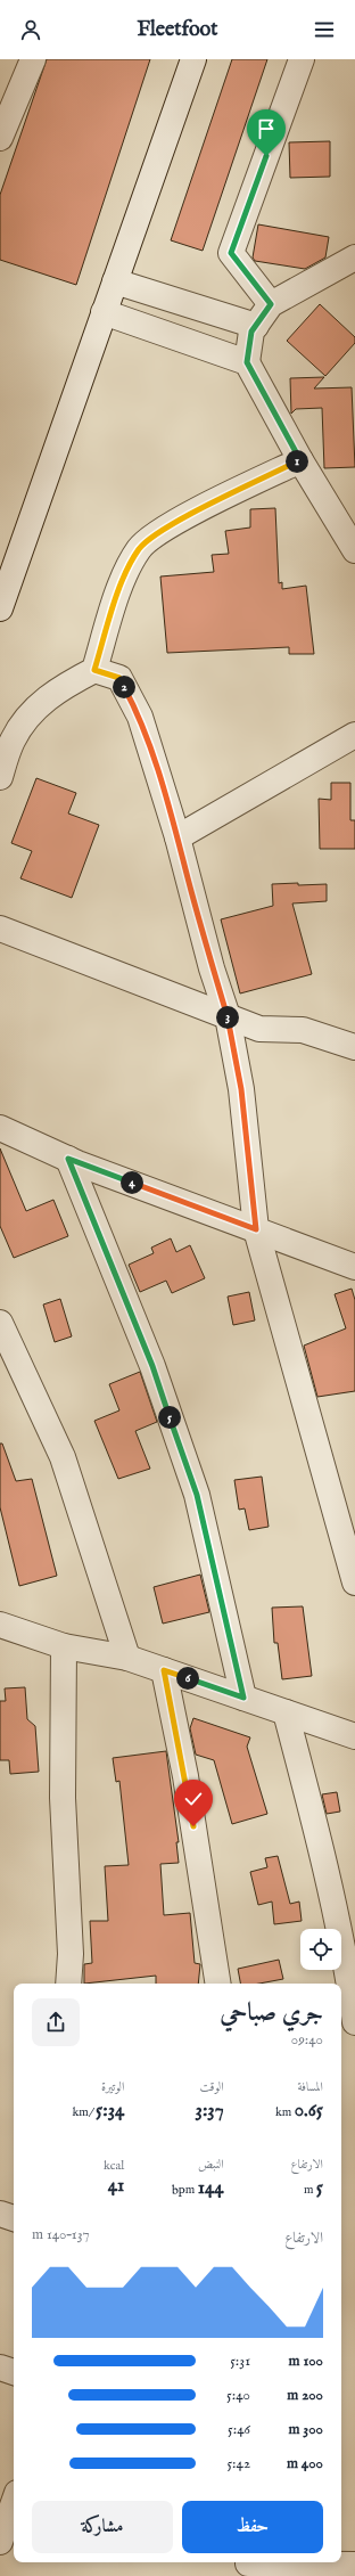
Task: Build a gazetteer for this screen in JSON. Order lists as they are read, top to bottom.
{
  "page": {
    "header": "Fleetfoot",
    "pins": [
      "1",
      "2",
      "3",
      "4",
      "5",
      "6"
    ],
    "heading": ["جري صباحي", "09:40"],
    "stats": [
      ["المسافة", "0.65 km"],
      ["الوقت", "3:37"],
      ["الوتيرة", "5:34 /km"],
      ["الارتفاع", "5 m"],
      ["النبض", "144 bpm"],
      ["kcal", "41"]
    ],
    "chart": ["الارتفاع", "137–140 m"],
    "list": [
      {
        "name": "100 m",
        "note": "5:31"
      },
      {
        "name": "200 m",
        "note": "5:40"
      },
      {
        "name": "300 m",
        "note": "5:46"
      },
      {
        "name": "400 m",
        "note": "5:42"
      }
    ],
    "buttons": ["حفظ", "مشاركة"]
  }
}
